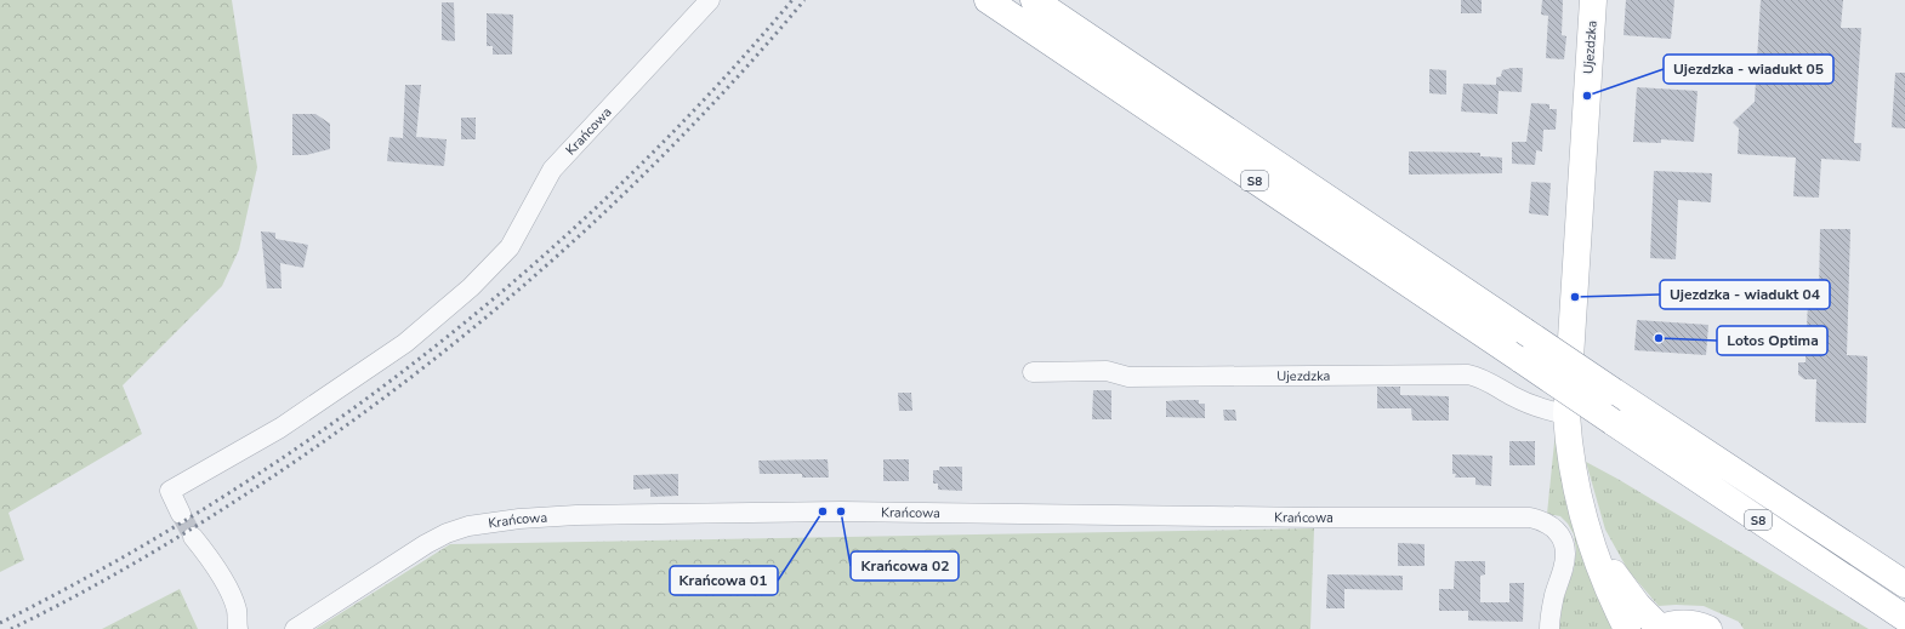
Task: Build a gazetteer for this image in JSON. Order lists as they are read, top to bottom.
{
  "streets": {
    "main road": ["Ujezdzka", "S8"],
    "street": ["Krańcowa"]
  },
  "places": [
    "Ujezdzka - wiadukt 05",
    "Ujezdzka - wiadukt 04",
    "Lotos Optima",
    "Krańcowa 01",
    "Krańcowa 02"
  ]
}
